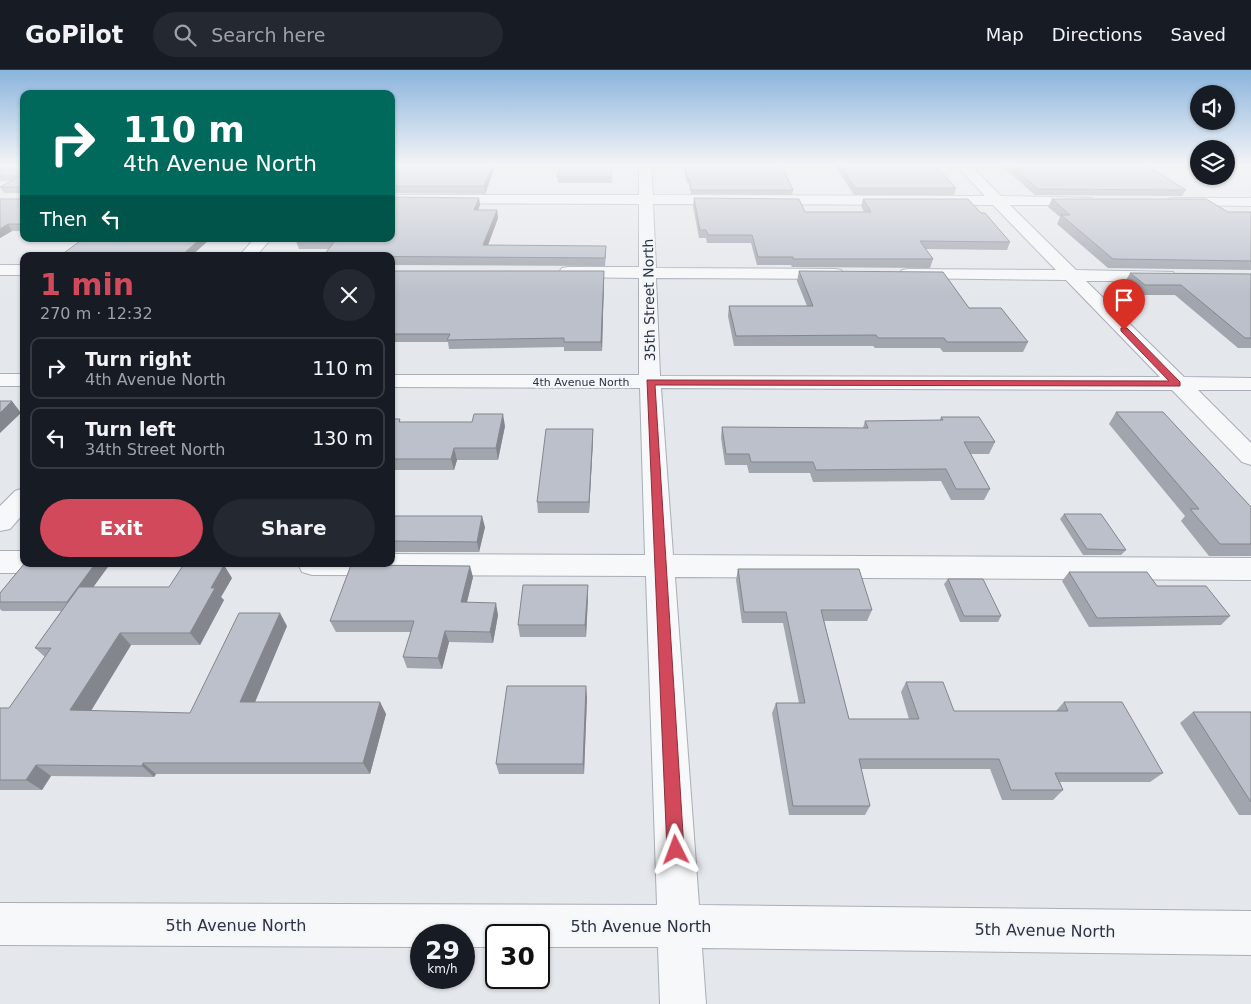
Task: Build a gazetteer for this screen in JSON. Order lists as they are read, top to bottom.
{
  "streets": {
    "street": ["35th Street North", "4th Avenue North", "5th Avenue North"]
  },
  "crossings": [
    ["35th Street North", "4th Avenue North"],
    ["35th Street North", "5th Avenue North"]
  ],
  "page": {
    "header": "GoPilot",
    "search": "Search here",
    "nav": ["Map", "Directions", "Saved"],
    "turn": ["110 m", "4th Avenue North"],
    "then": "Then",
    "heading": ["1 min", "270 m · 12:32"],
    "list": [
      {
        "name": "Turn right",
        "note": "4th Avenue North",
        "value": "110 m"
      },
      {
        "name": "Turn left",
        "note": "34th Street North",
        "value": "130 m"
      }
    ],
    "buttons": ["Exit", "Share"],
    "speed": "29 km/h",
    "limit": "30"
  }
}
